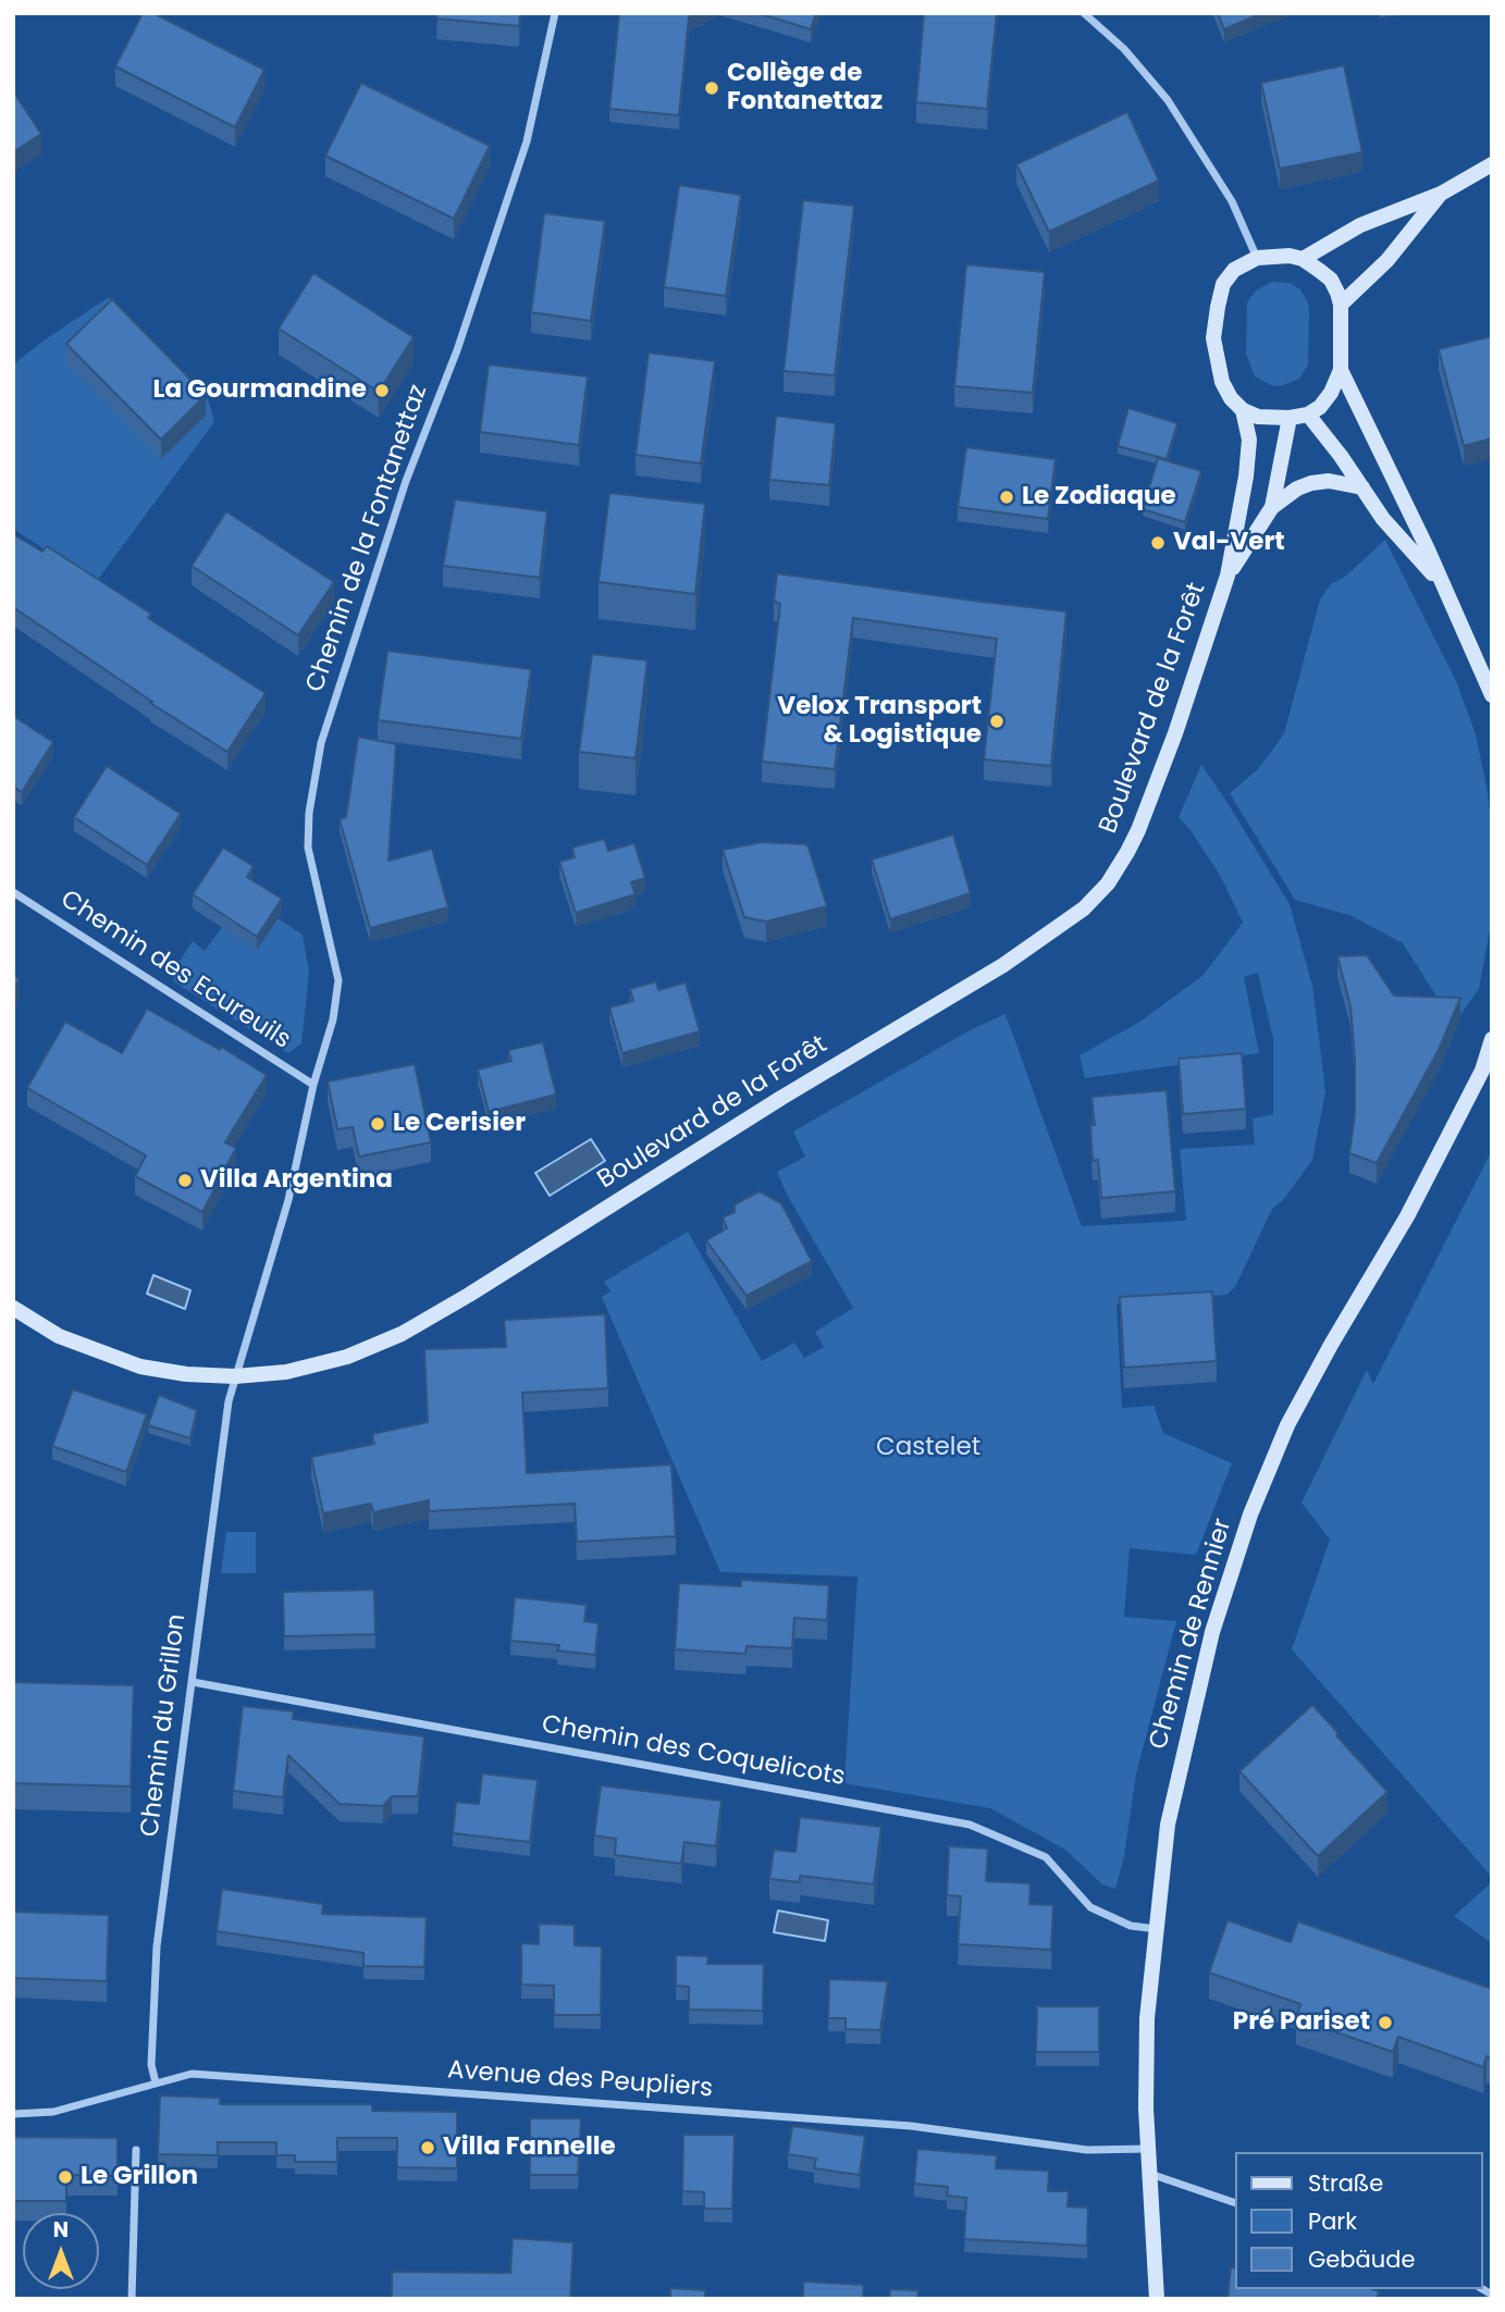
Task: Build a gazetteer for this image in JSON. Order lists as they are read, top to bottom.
{
  "streets": {
    "street": [
      "Chemin de la Fontanettaz",
      "Boulevard de la Forêt",
      "Chemin des Ecureuils",
      "Chemin de Rennier",
      "Chemin du Grillon",
      "Chemin des Coquelicots",
      "Avenue des Peupliers"
    ]
  },
  "crossings": [
    ["Chemin de la Fontanettaz", "Chemin des Ecureuils"],
    ["Chemin de la Fontanettaz", "Chemin du Grillon"],
    ["Boulevard de la Forêt", "Chemin du Grillon"],
    ["Chemin des Ecureuils", "Chemin du Grillon"],
    ["Chemin de Rennier", "Chemin des Coquelicots"],
    ["Chemin de Rennier", "Avenue des Peupliers"],
    ["Chemin du Grillon", "Chemin des Coquelicots"],
    ["Chemin du Grillon", "Avenue des Peupliers"]
  ],
  "parks": ["Castelet"],
  "places": [
    "Collège de Fontanettaz",
    "La Gourmandine",
    "Le Zodiaque",
    "Val-Vert",
    "Velox Transport & Logistique",
    "Le Cerisier",
    "Villa Argentina",
    "Pré Pariset",
    "Villa Fannelle",
    "Le Grillon"
  ],
  "legend": ["Straße", "Park", "Gebäude"],
  "north": "top"
}
